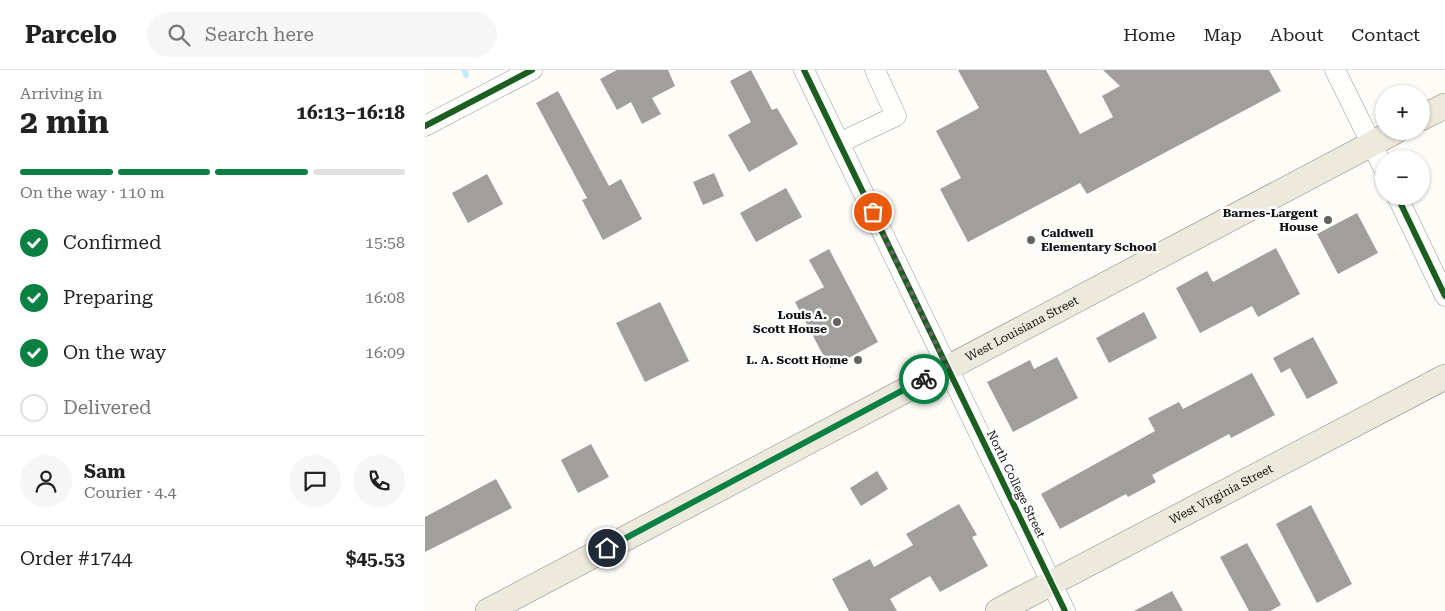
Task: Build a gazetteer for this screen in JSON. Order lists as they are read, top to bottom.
{
  "streets": {
    "main road": ["West Louisiana Street", "West Virginia Street"],
    "street": ["North College Street"]
  },
  "crossings": [
    ["West Louisiana Street", "North College Street"],
    ["North College Street", "West Virginia Street"]
  ],
  "places": [
    "Barnes-Largent House",
    "Caldwell Elementary School",
    "Louis A. Scott House",
    "L. A. Scott Home"
  ],
  "page": {
    "header": "Parcelo",
    "search": "Search here",
    "nav": [
      "Home",
      "Map",
      "About",
      "Contact"
    ],
    "heading": ["2 min", "Arriving in", "16:13–16:18"],
    "panel": [
      "Sam",
      "Courier · 4.4",
      "Order #1744",
      "$45.53"
    ],
    "map_buttons": ["+", "−"],
    "bar": "On the way · 110 m",
    "list": [
      ["Confirmed", "15:58"],
      ["Preparing", "16:08"],
      ["On the way", "16:09"],
      "Delivered"
    ]
  }
}
